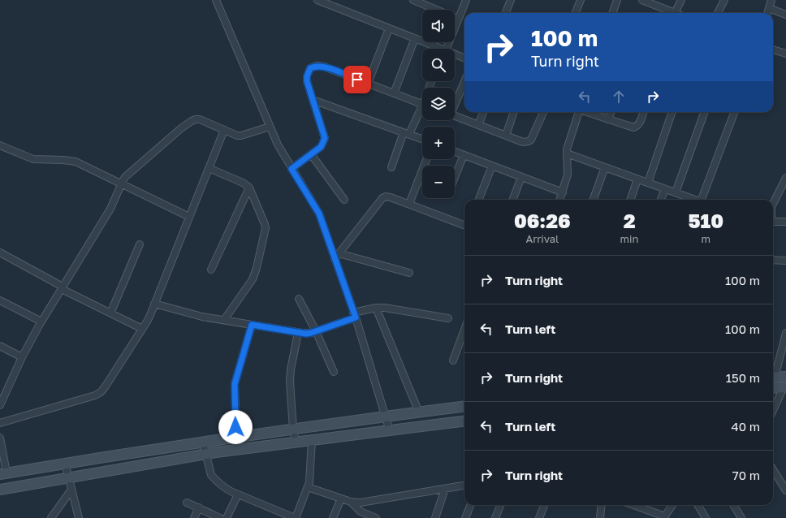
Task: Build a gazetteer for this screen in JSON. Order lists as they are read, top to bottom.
{
  "page": {
    "map_buttons": ["+", "−"],
    "turn": ["100 m", "Turn right"],
    "eta": [
      "06:26",
      "Arrival",
      "2",
      "min",
      "510",
      "m"
    ],
    "list": [
      {
        "name": "Turn right",
        "value": "100 m"
      },
      {
        "name": "Turn left",
        "value": "100 m"
      },
      {
        "name": "Turn right",
        "value": "150 m"
      },
      {
        "name": "Turn left",
        "value": "40 m"
      },
      {
        "name": "Turn right",
        "value": "70 m"
      }
    ]
  }
}
